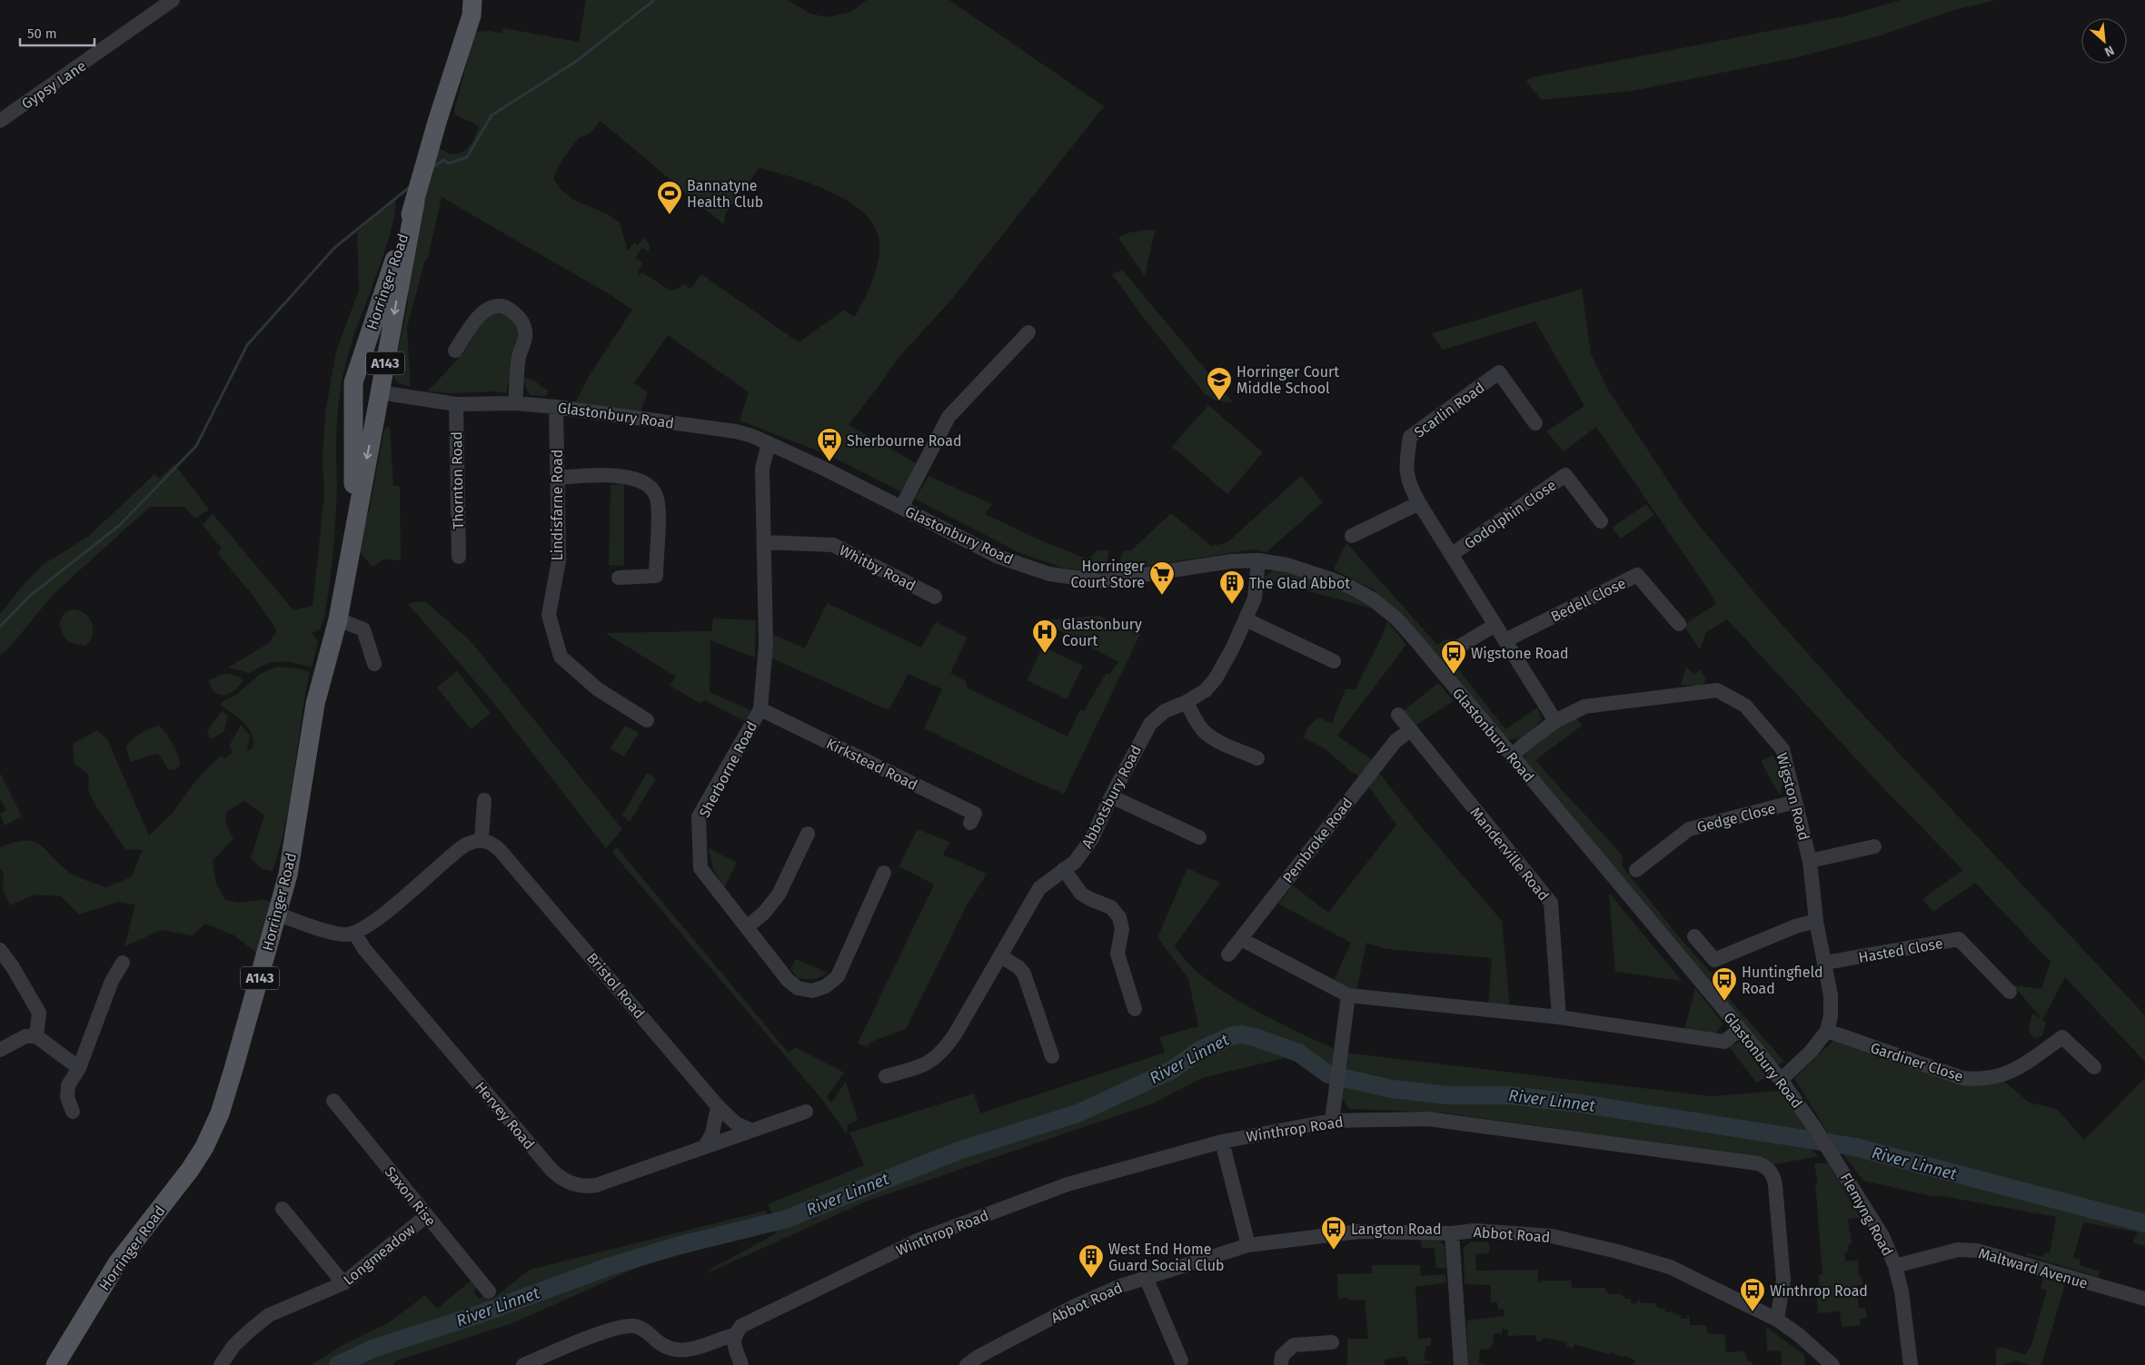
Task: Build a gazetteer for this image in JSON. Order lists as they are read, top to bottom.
{
  "streets": {
    "main road": ["Horringer Road", "A143"],
    "street": [
      "Gypsy Lane",
      "Scarlin Road",
      "Glastonbury Road",
      "Thornton Road",
      "Lindisfarne Road",
      "Godolphin Close",
      "Whitby Road",
      "Bedell Close",
      "Kirkstead Road",
      "Sherborne Road",
      "Abbotsbury Road",
      "Wigston Road",
      "Gedge Close",
      "Pembroke Road",
      "Manderville Road",
      "Hasted Close",
      "Bristol Road",
      "Gardiner Close",
      "Hervey Road",
      "Winthrop Road",
      "Saxon Rise",
      "Flemyng Road",
      "Abbot Road",
      "Longmeadow",
      "Maltward Avenue"
    ]
  },
  "crossings": [
    ["Horringer Road", "A143"],
    ["Horringer Road", "Glastonbury Road"],
    ["A143", "Glastonbury Road"],
    ["Scarlin Road", "Godolphin Close"],
    ["Scarlin Road", "Bedell Close"],
    ["Scarlin Road", "Wigston Road"],
    ["Glastonbury Road", "Thornton Road"],
    ["Glastonbury Road", "Lindisfarne Road"],
    ["Glastonbury Road", "Sherborne Road"],
    ["Glastonbury Road", "Abbotsbury Road"],
    ["Glastonbury Road", "Wigston Road"],
    ["Glastonbury Road", "Flemyng Road"],
    ["Whitby Road", "Sherborne Road"],
    ["Kirkstead Road", "Sherborne Road"],
    ["Wigston Road", "Gedge Close"],
    ["Wigston Road", "Hasted Close"],
    ["Wigston Road", "Gardiner Close"],
    ["Pembroke Road", "Manderville Road"],
    ["Bristol Road", "Hervey Road"],
    ["Winthrop Road", "Abbot Road"],
    ["Saxon Rise", "Longmeadow"],
    ["Flemyng Road", "Maltward Avenue"]
  ],
  "water": ["River Linnet"],
  "places": {
    "sports": ["Bannatyne Health Club"],
    "school or university": ["Horringer Court Middle School"],
    "bus stop": [
      "Sherbourne Road",
      "Wigstone Road",
      "Huntingfield Road",
      "Langton Road",
      "Winthrop Road"
    ],
    "supermarket": ["Horringer Court Store"],
    "building": ["The Glad Abbot", "West End Home Guard Social Club"],
    "hospital": ["Glastonbury Court"]
  },
  "scale_bar": "50 m",
  "north": "bottom right"
}
